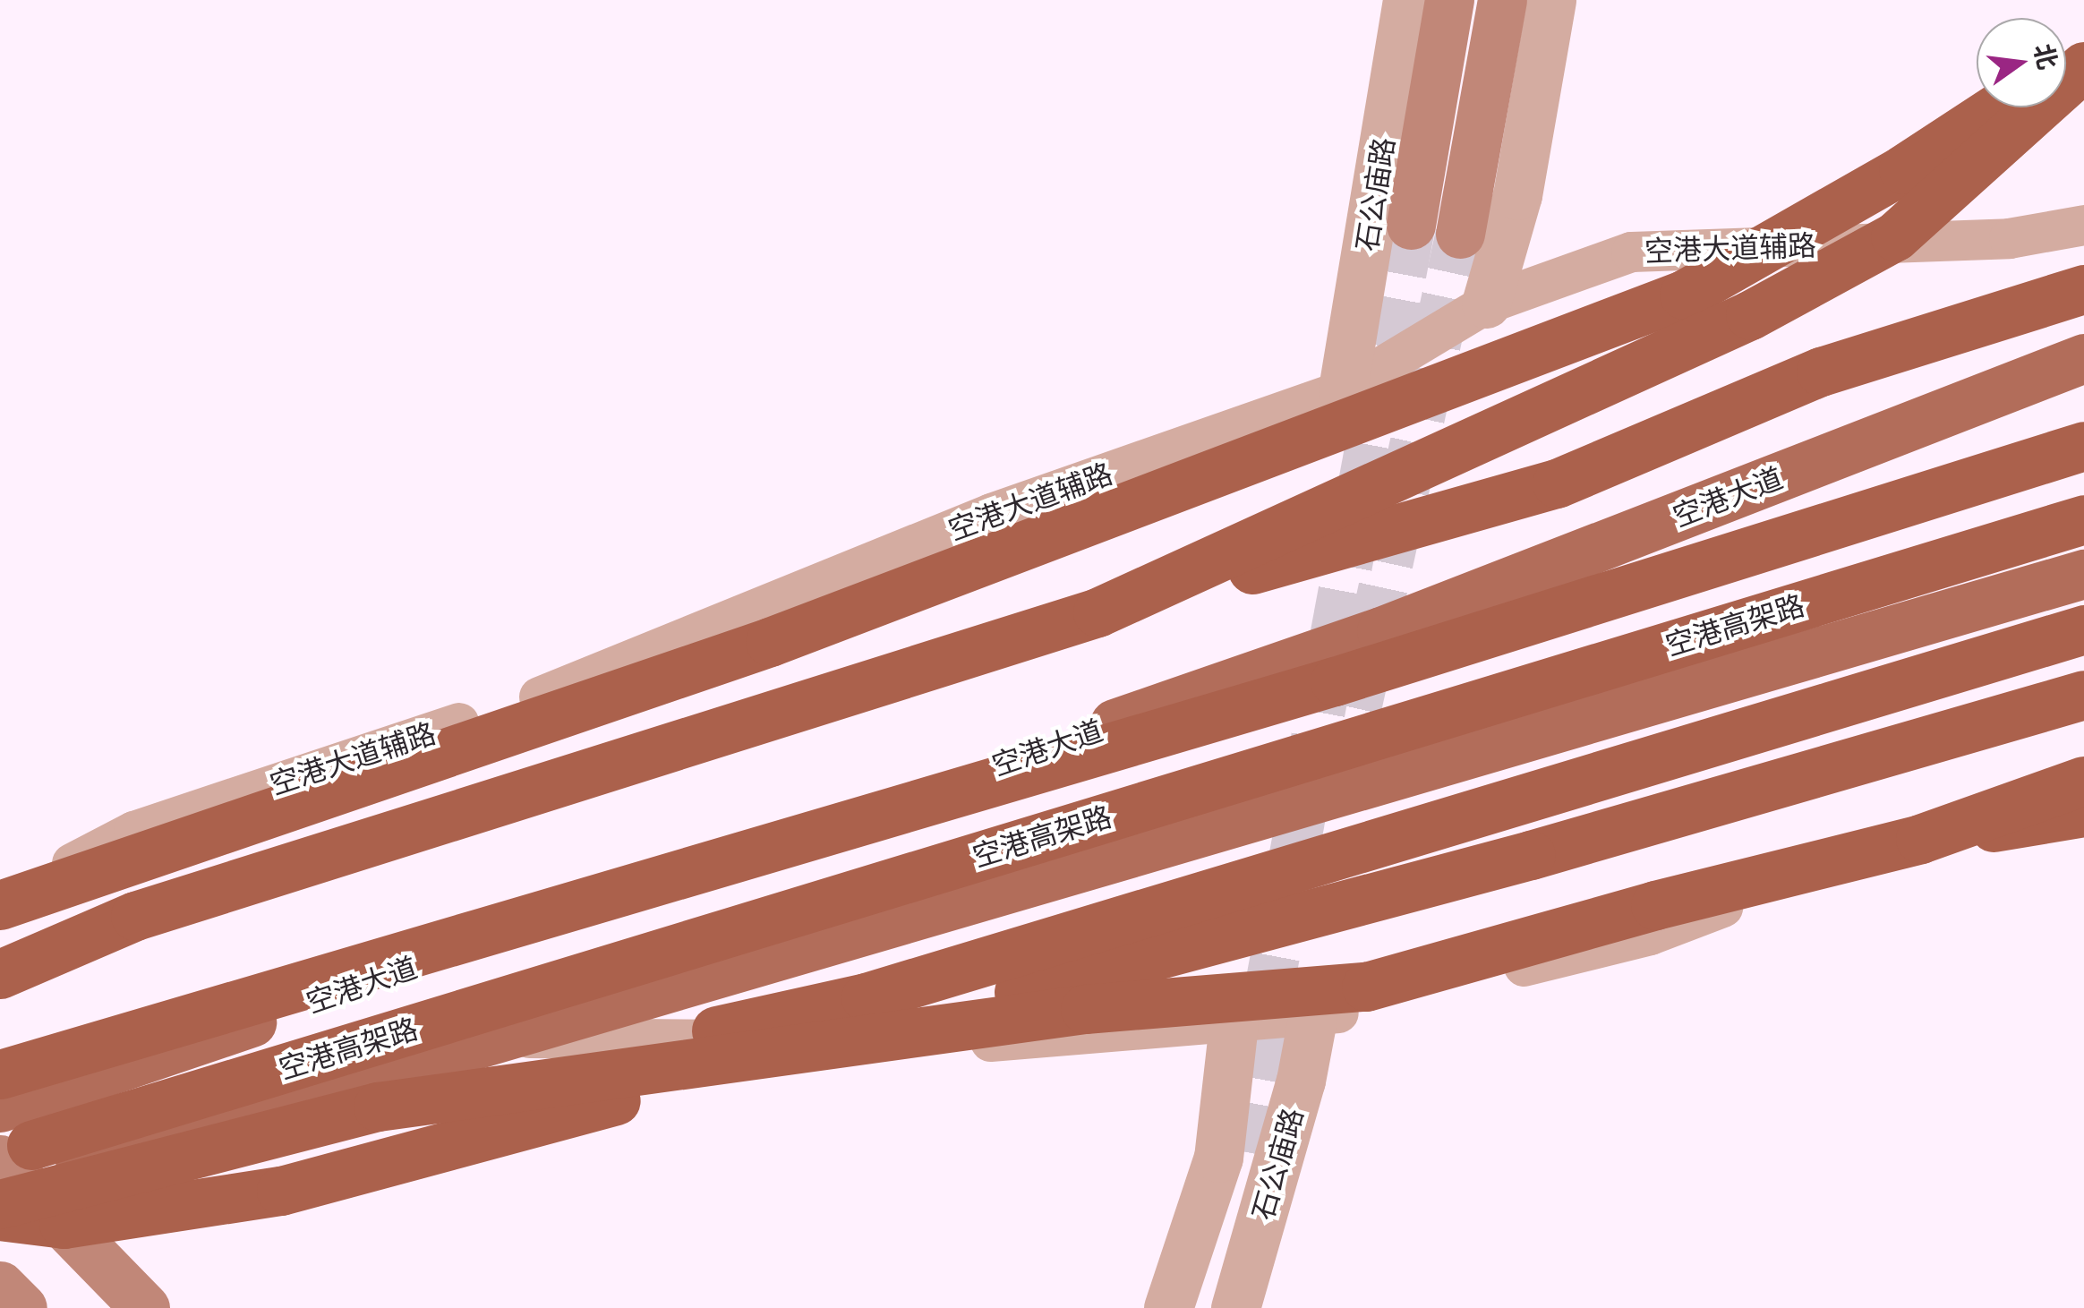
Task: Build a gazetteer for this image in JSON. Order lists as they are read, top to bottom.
{
  "streets": {
    "highway": ["空港高架路"],
    "main road": ["石公庙路", "空港大道"],
    "street": ["空港大道辅路"]
  },
  "crossings": [
    ["石公庙路", "空港大道辅路"]
  ],
  "north": "right"
}
